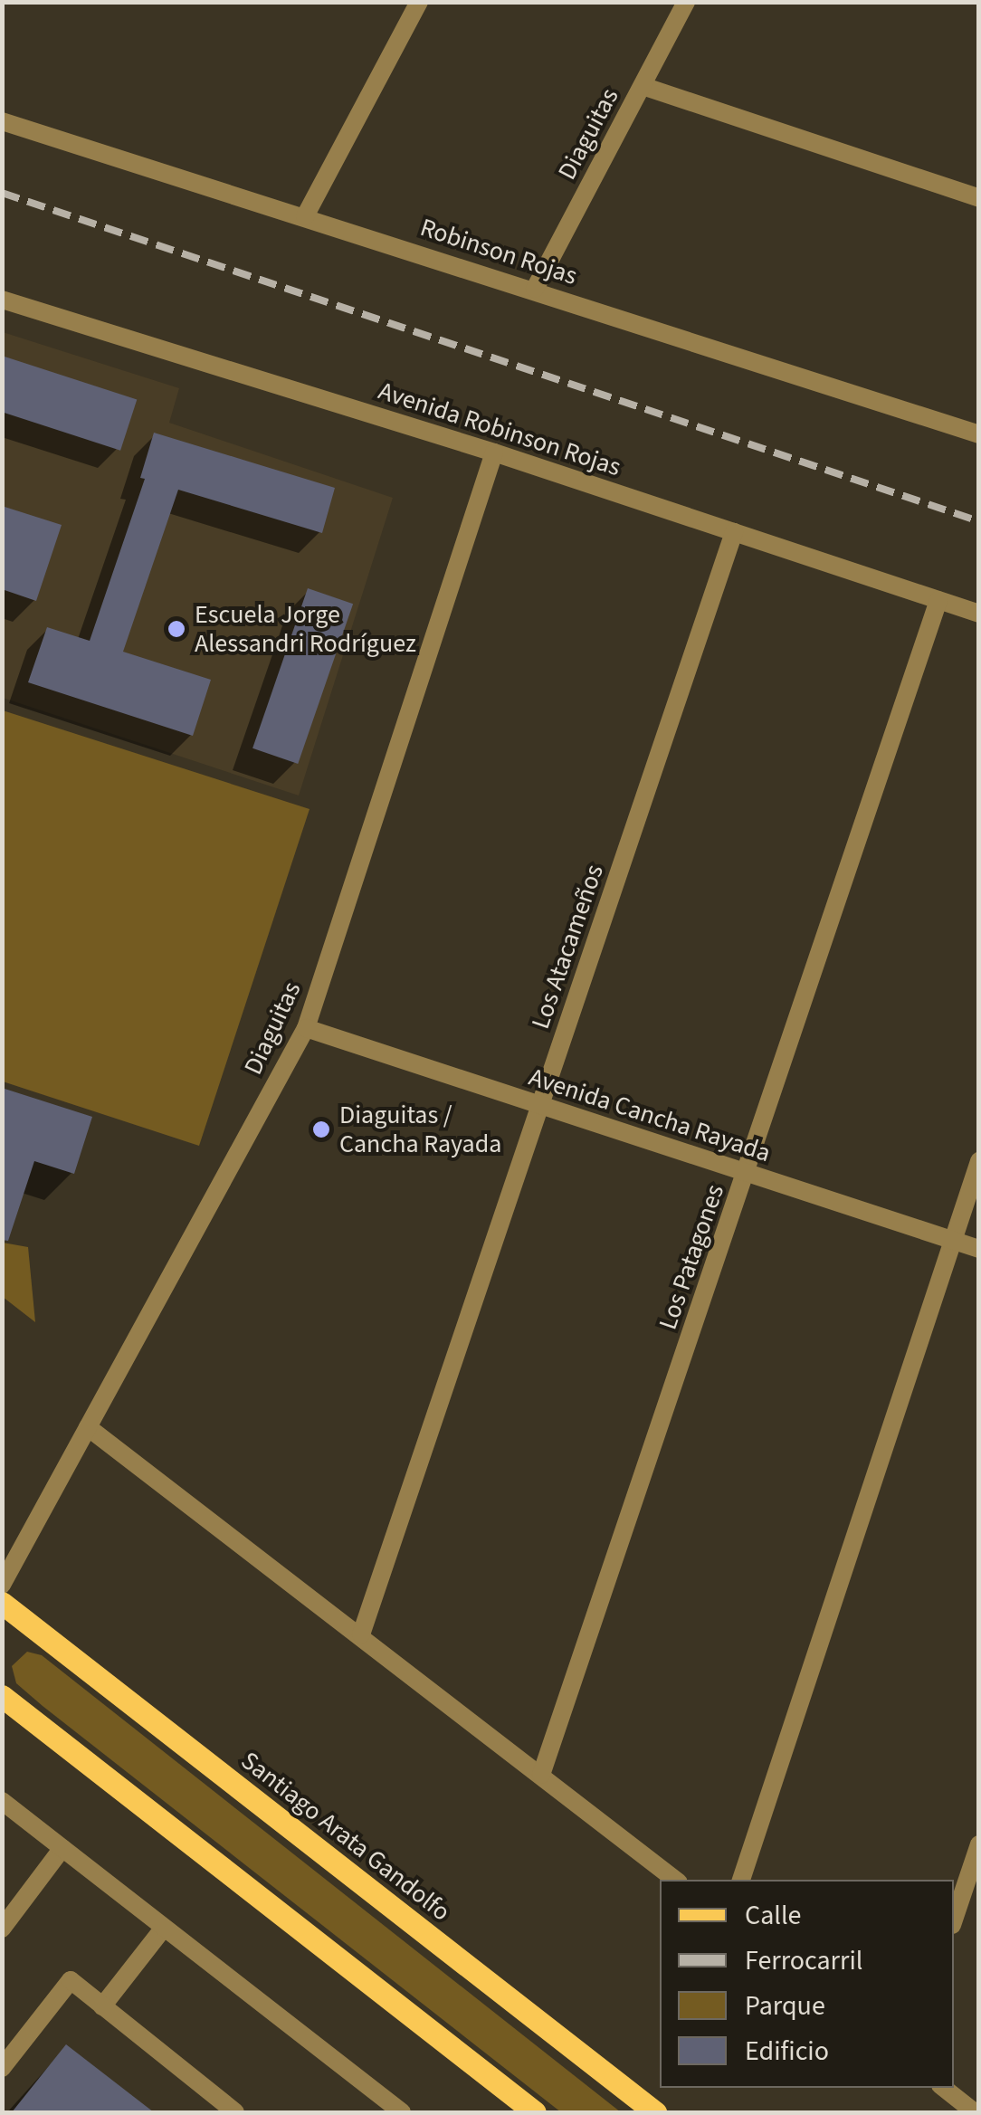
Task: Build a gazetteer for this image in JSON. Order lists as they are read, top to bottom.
{
  "streets": {
    "main road": ["Santiago Arata Gandolfo"],
    "street": [
      "Diaguitas",
      "Robinson Rojas",
      "Avenida Robinson Rojas",
      "Los Atacameños",
      "Avenida Cancha Rayada",
      "Los Patagones"
    ]
  },
  "crossings": [
    ["Diaguitas", "Robinson Rojas"],
    ["Diaguitas", "Avenida Robinson Rojas"],
    ["Diaguitas", "Avenida Cancha Rayada"],
    ["Avenida Robinson Rojas", "Los Atacameños"],
    ["Avenida Robinson Rojas", "Los Patagones"],
    ["Los Atacameños", "Avenida Cancha Rayada"],
    ["Avenida Cancha Rayada", "Los Patagones"]
  ],
  "places": ["Escuela Jorge Alessandri Rodríguez", "Diaguitas / Cancha Rayada"],
  "legend": [
    "Calle",
    "Ferrocarril",
    "Parque",
    "Edificio"
  ]
}
